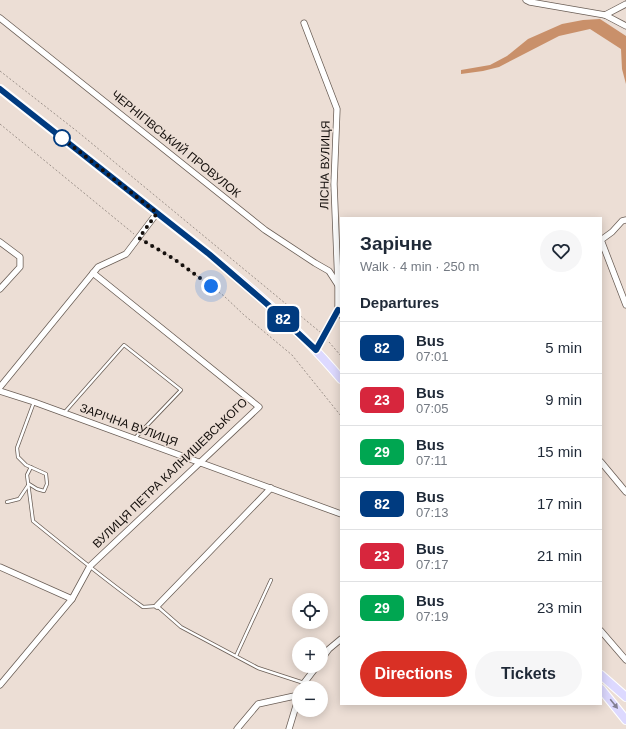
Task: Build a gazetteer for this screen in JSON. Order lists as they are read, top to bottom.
{
  "streets": {
    "street": [
      "ЧЕРНІГІВСЬКИЙ ПРОВУЛОК",
      "ЛІСНА ВУЛИЦЯ",
      "ЗАРІЧНА ВУЛИЦЯ",
      "ВУЛИЦЯ ПЕТРА КАЛНИШЕВСЬКОГО"
    ]
  },
  "crossings": [
    ["ЧЕРНІГІВСЬКИЙ ПРОВУЛОК", "ЛІСНА ВУЛИЦЯ"],
    ["ЗАРІЧНА ВУЛИЦЯ", "ВУЛИЦЯ ПЕТРА КАЛНИШЕВСЬКОГО"]
  ],
  "lines": ["bus line 82"],
  "page": {
    "on_map": "82",
    "heading": [
      ["Зарічне", "Walk · 4 min · 250 m"],
      "Departures"
    ],
    "list": [
      {
        "mark": "82",
        "name": "Bus",
        "note": "07:01",
        "value": "5 min"
      },
      {
        "mark": "23",
        "name": "Bus",
        "note": "07:05",
        "value": "9 min"
      },
      {
        "mark": "29",
        "name": "Bus",
        "note": "07:11",
        "value": "15 min"
      },
      {
        "mark": "82",
        "name": "Bus",
        "note": "07:13",
        "value": "17 min"
      },
      {
        "mark": "23",
        "name": "Bus",
        "note": "07:17",
        "value": "21 min"
      },
      {
        "mark": "29",
        "name": "Bus",
        "note": "07:19",
        "value": "23 min"
      }
    ],
    "map_buttons": ["+", "−"],
    "buttons": ["Directions", "Tickets"]
  }
}
